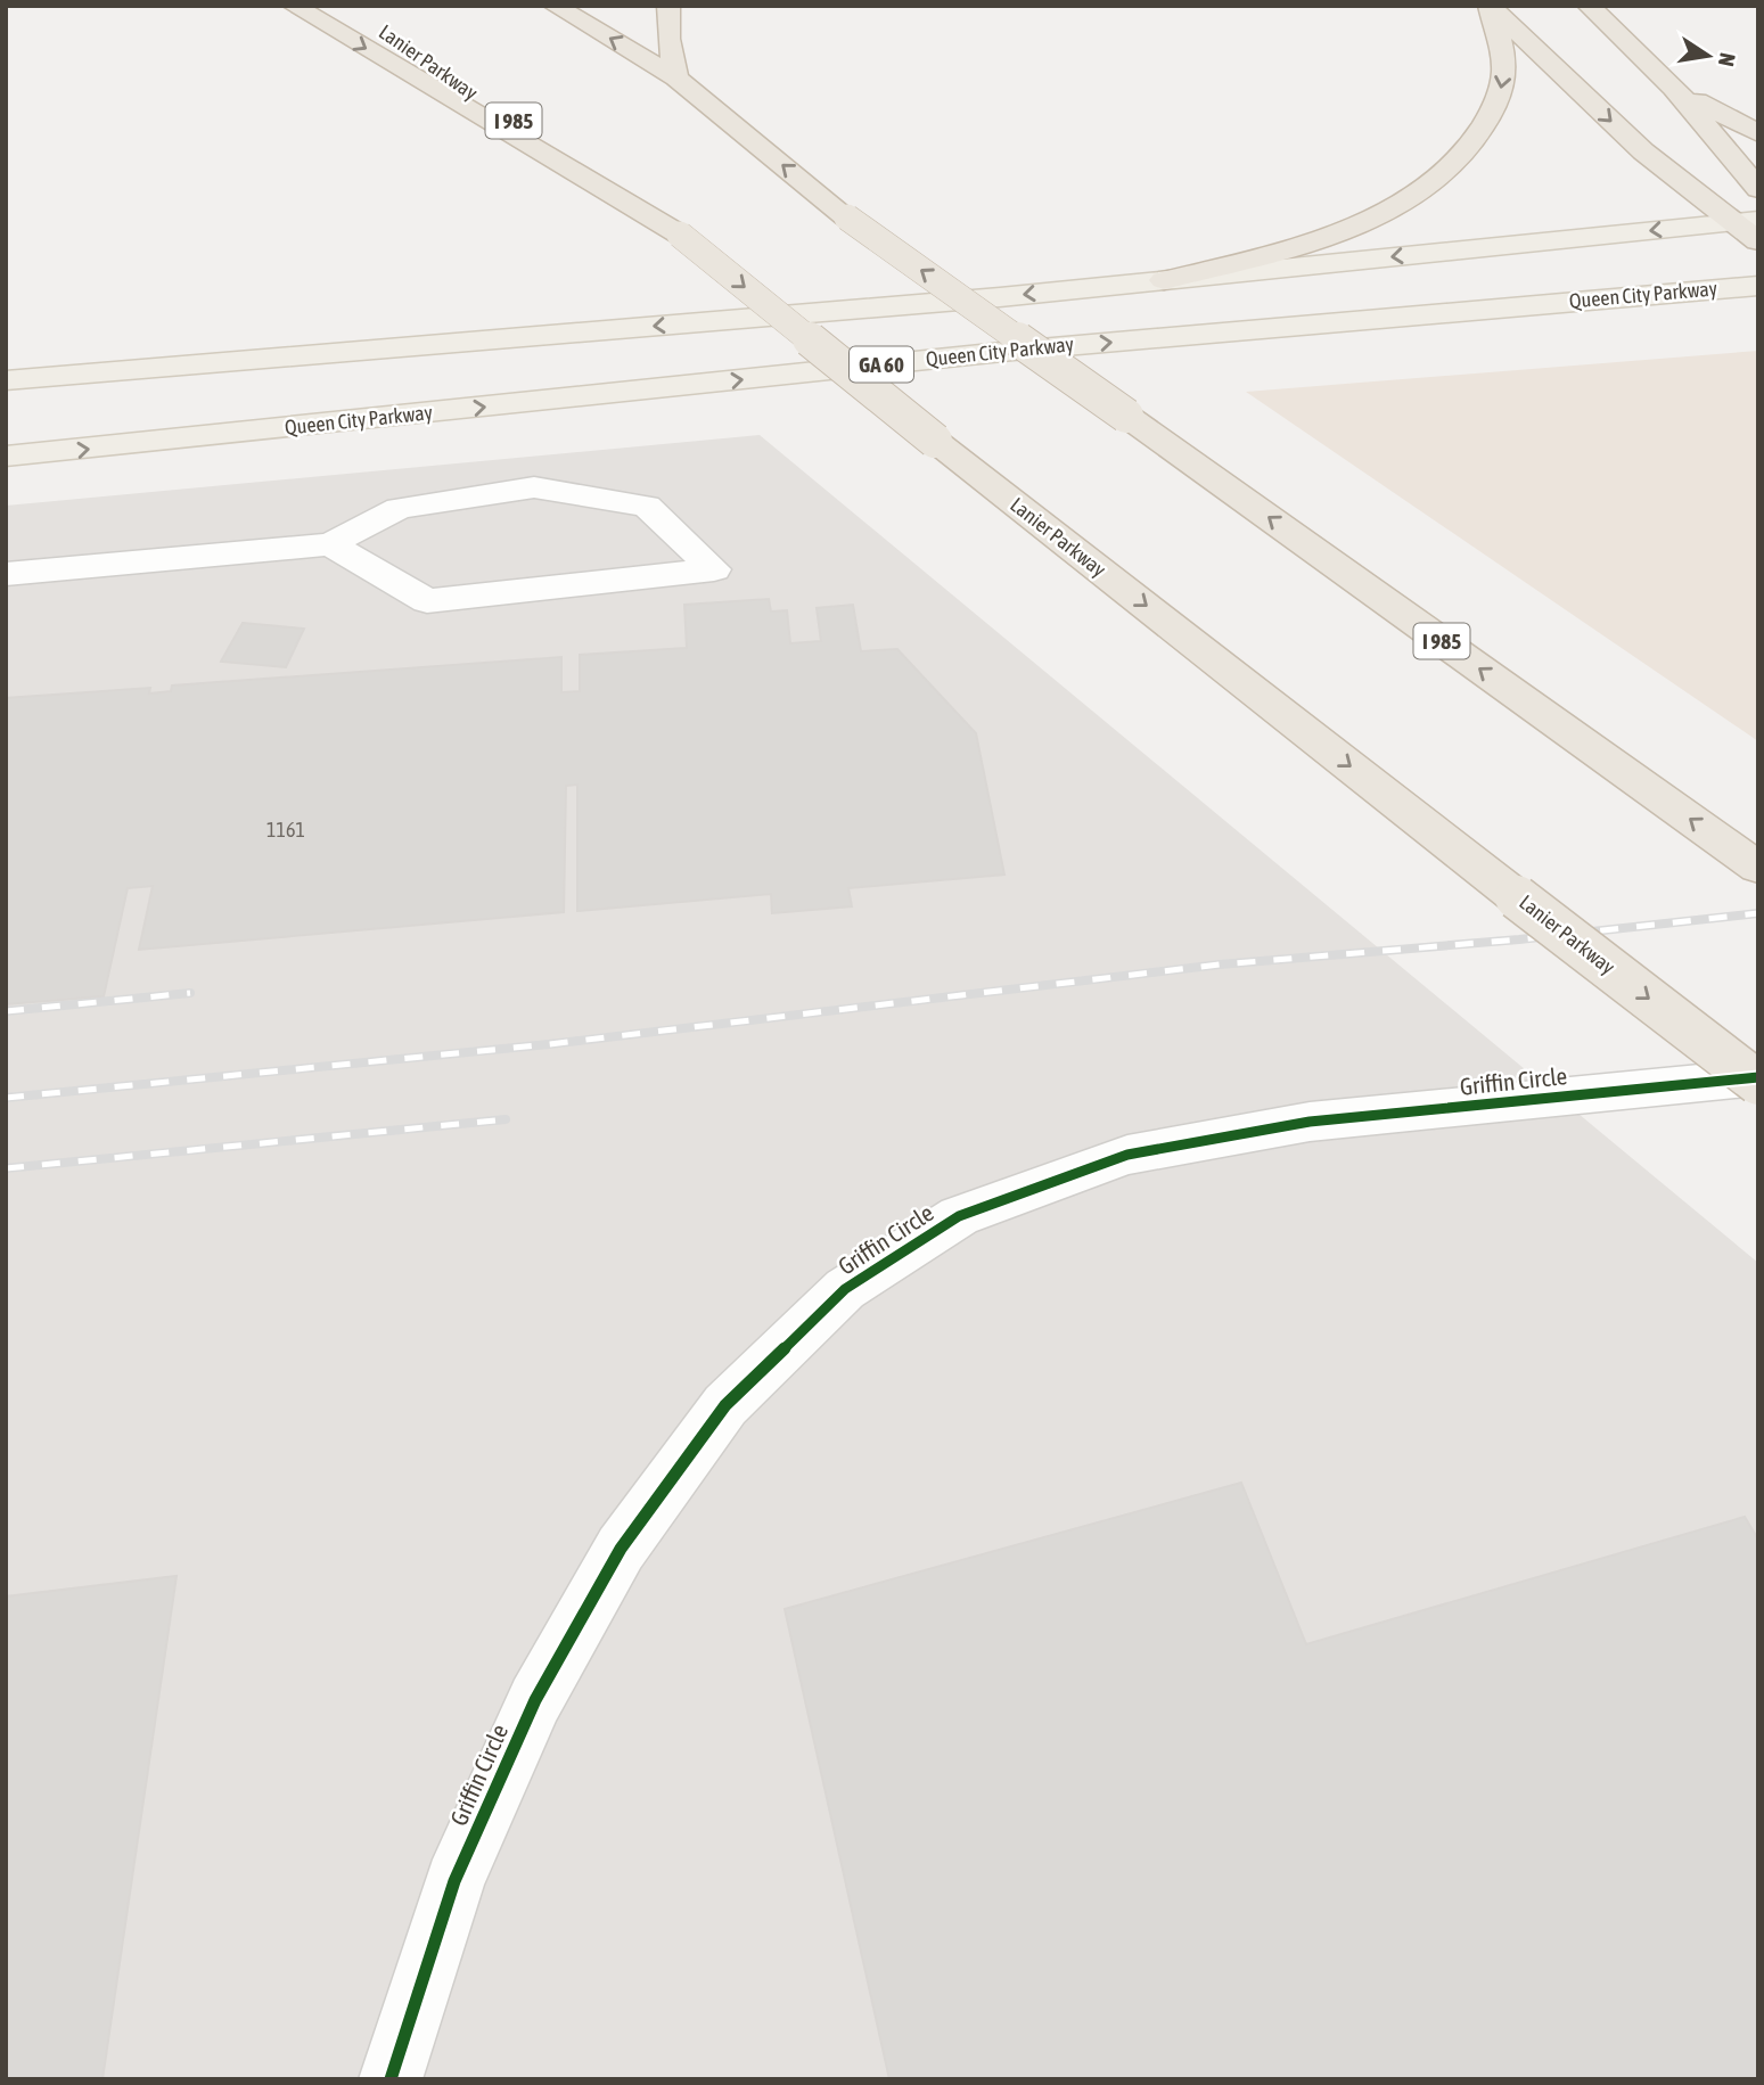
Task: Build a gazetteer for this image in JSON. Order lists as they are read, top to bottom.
{
  "streets": {
    "highway": ["Lanier Parkway", "I 985"],
    "main road": ["Queen City Parkway", "GA 60"],
    "street": ["Griffin Circle"]
  },
  "crossings": [
    ["Lanier Parkway", "Griffin Circle"]
  ],
  "house_numbers": ["1161"],
  "north": "right"
}
